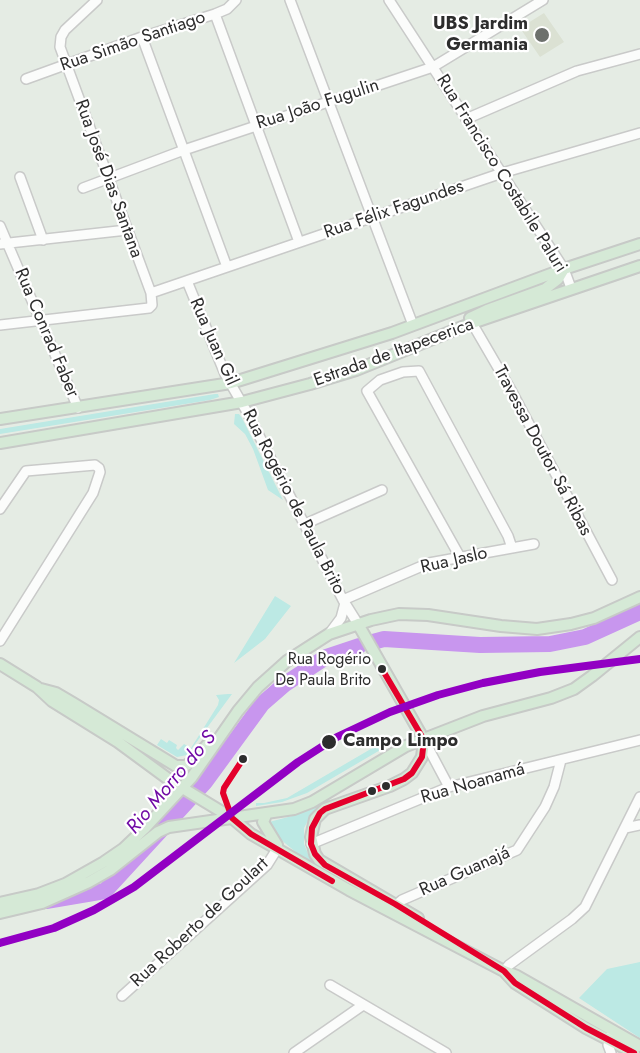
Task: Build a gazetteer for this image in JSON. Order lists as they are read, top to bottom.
{
  "streets": {
    "main road": ["Estrada de Itapecerica", "Rua Rogério de Paula Brito"],
    "street": [
      "Rua Simão Santiago",
      "Rua João Fugulin",
      "Rua Francisco Costabile Paluri",
      "Rua José Dias Santana",
      "Rua Félix Fagundes",
      "Rua Conrad Faber",
      "Rua Juan Gil",
      "Travessa Doutor Sá Ribas",
      "Rua Jaslo",
      "Rua Noanamá",
      "Rua Guanajá",
      "Rua Roberto de Goulart"
    ]
  },
  "crossings": [
    ["Rua Simão Santiago", "Rua José Dias Santana"],
    ["Rua João Fugulin", "Rua Francisco Costabile Paluri"],
    ["Rua João Fugulin", "Rua José Dias Santana"],
    ["Rua Francisco Costabile Paluri", "Rua Félix Fagundes"],
    ["Rua Francisco Costabile Paluri", "Estrada de Itapecerica"],
    ["Rua José Dias Santana", "Rua Félix Fagundes"],
    ["Rua Félix Fagundes", "Rua Juan Gil"],
    ["Rua Conrad Faber", "Estrada de Itapecerica"],
    ["Rua Juan Gil", "Estrada de Itapecerica"],
    ["Rua Juan Gil", "Rua Rogério de Paula Brito"],
    ["Estrada de Itapecerica", "Travessa Doutor Sá Ribas"],
    ["Estrada de Itapecerica", "Rua Rogério de Paula Brito"],
    ["Rua Rogério de Paula Brito", "Rua Jaslo"],
    ["Rua Rogério de Paula Brito", "Rua Noanamá"],
    ["Rua Noanamá", "Rua Guanajá"]
  ],
  "water": ["Rio Morro do S"],
  "places": ["UBS Jardim Germania", "Rua Rogério De Paula Brito", "Campo Limpo"]
}
